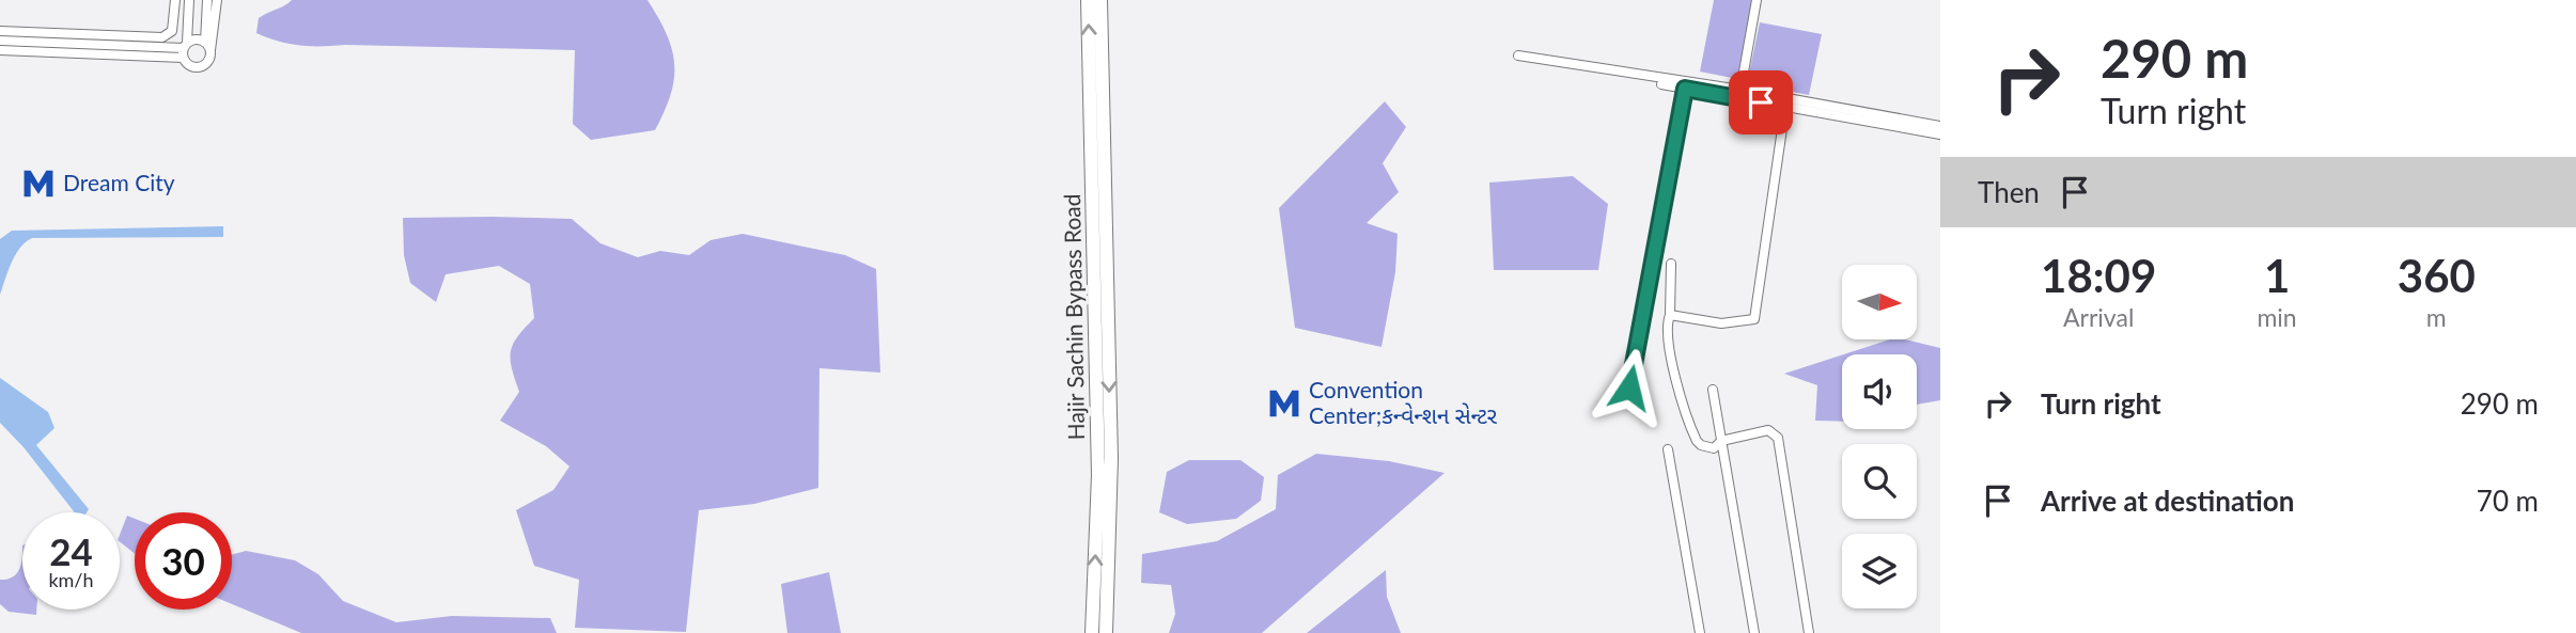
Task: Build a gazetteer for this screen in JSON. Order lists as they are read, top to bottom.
{
  "streets": {
    "highway": ["Hajir Sachin Bypass Road"]
  },
  "places": {
    "metro station": ["Dream City", "Convention Center;કન્વેન્શન સેન્ટર"]
  },
  "north": "right",
  "page": {
    "turn": ["290 m", "Turn right"],
    "then": "Then",
    "eta": [
      "18:09",
      "Arrival",
      "1",
      "min",
      "360",
      "m"
    ],
    "list": [
      {
        "name": "Turn right",
        "value": "290 m"
      },
      {
        "name": "Arrive at destination",
        "value": "70 m"
      }
    ],
    "speed": "24 km/h",
    "limit": "30"
  }
}
